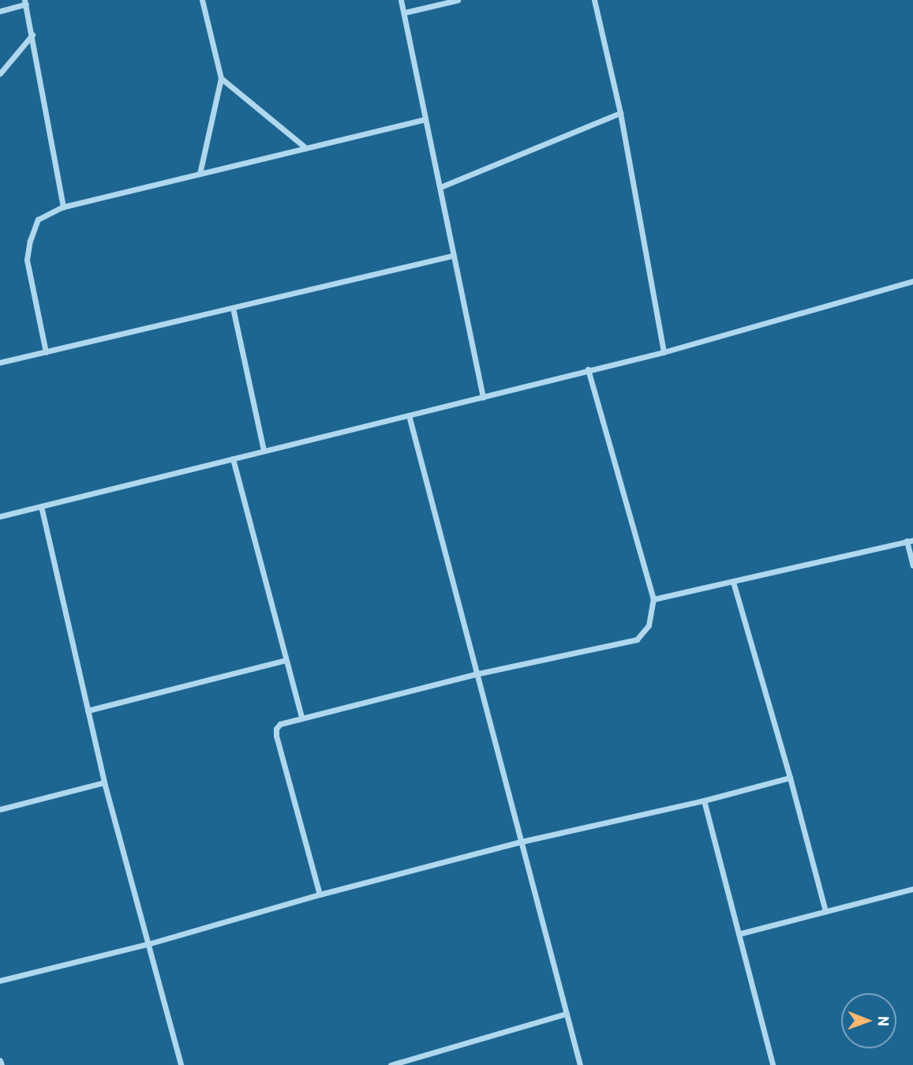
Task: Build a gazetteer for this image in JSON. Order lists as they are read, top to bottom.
{
  "north": "right"
}
